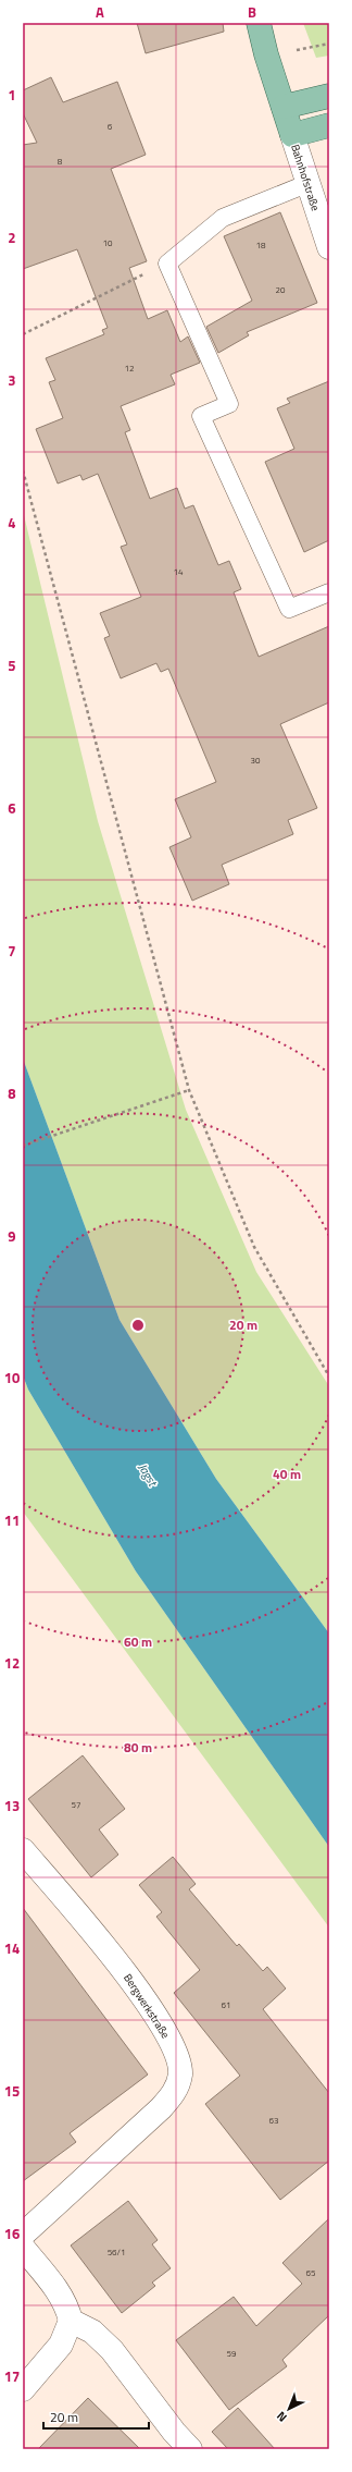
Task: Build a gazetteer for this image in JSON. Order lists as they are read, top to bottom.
{
  "streets": {
    "main road": ["Bahnhofstraße"],
    "street": ["Bergwerkstraße"]
  },
  "water": ["Jagst"],
  "house_numbers": [
    "6",
    "8",
    "10",
    "18",
    "20",
    "12",
    "14",
    "30",
    "57",
    "61",
    "63",
    "56/1",
    "65",
    "59"
  ],
  "scale_bar": "20 m",
  "north": "bottom left",
  "grid": {
    "columns": ["A", "B"],
    "rows": [
      "1",
      "2",
      "3",
      "4",
      "5",
      "6",
      "7",
      "8",
      "9",
      "10",
      "11",
      "12",
      "13",
      "14",
      "15",
      "16",
      "17"
    ]
  },
  "rings": [
    "20 m",
    "40 m",
    "60 m",
    "80 m"
  ]
}
